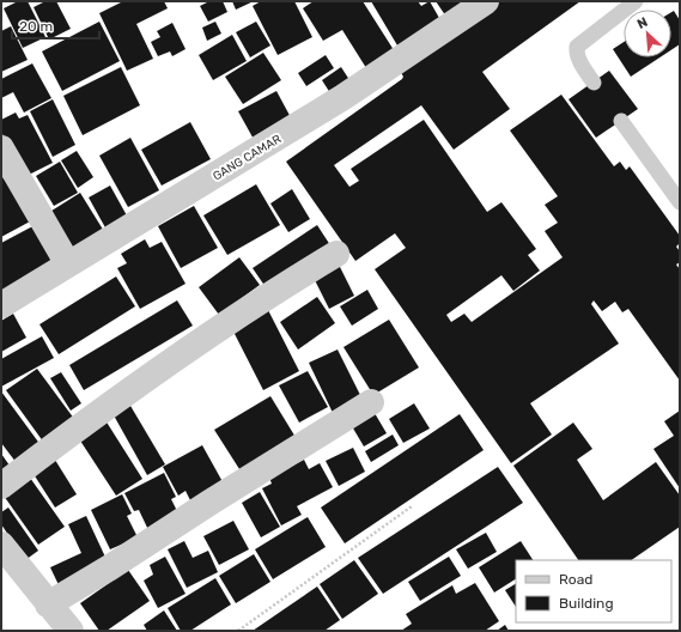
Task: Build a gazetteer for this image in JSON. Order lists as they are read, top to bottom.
{
  "streets": {
    "street": ["GANG CAMAR"]
  },
  "legend": ["Road", "Building"],
  "scale_bar": "20 m",
  "north": "top left"
}
